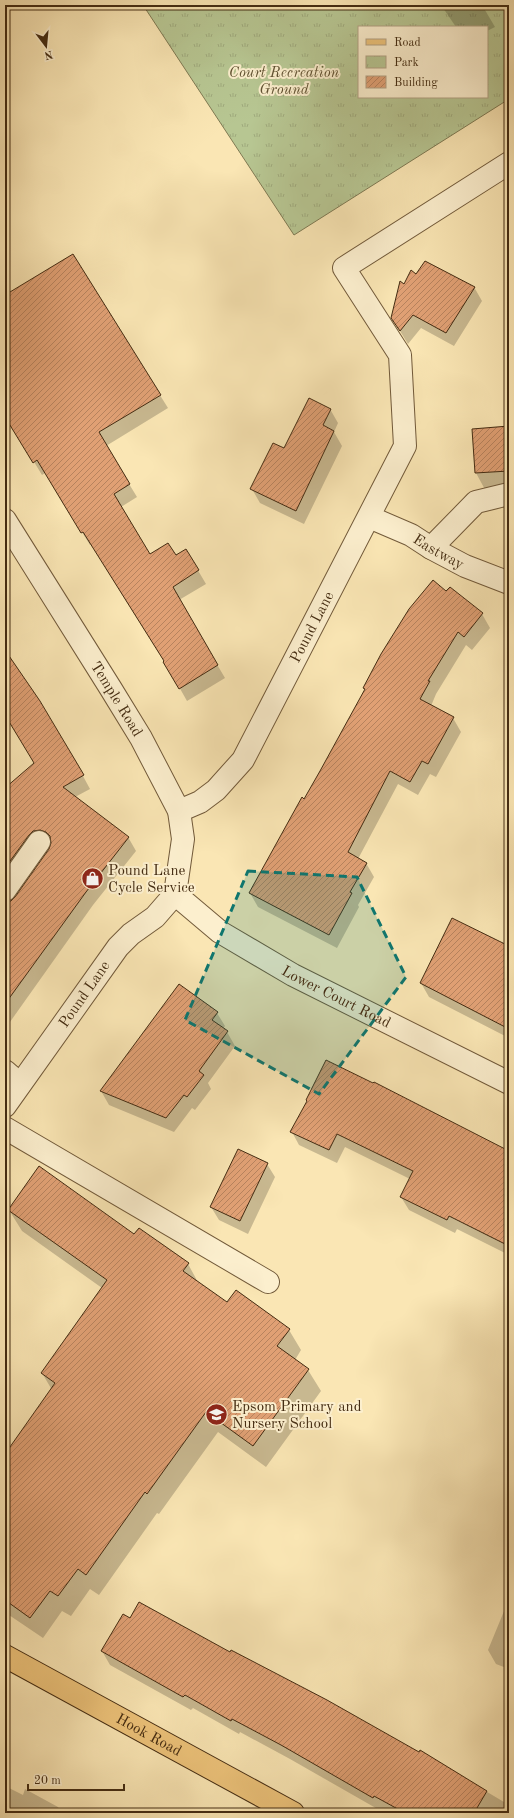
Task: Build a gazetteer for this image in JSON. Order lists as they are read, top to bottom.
{
  "streets": {
    "main road": ["Hook Road"],
    "street": [
      "Eastway",
      "Pound Lane",
      "Temple Road",
      "Lower Court Road"
    ]
  },
  "crossings": [
    ["Eastway", "Pound Lane"],
    ["Pound Lane", "Temple Road"],
    ["Pound Lane", "Lower Court Road"],
    ["Temple Road", "Lower Court Road"]
  ],
  "parks": ["Court Recreation Ground"],
  "places": {
    "shop": ["Pound Lane Cycle Service"],
    "school or university": ["Epsom Primary and Nursery School"]
  },
  "legend": ["Road", "Park", "Building"],
  "scale_bar": "20 m",
  "north": "bottom"
}
